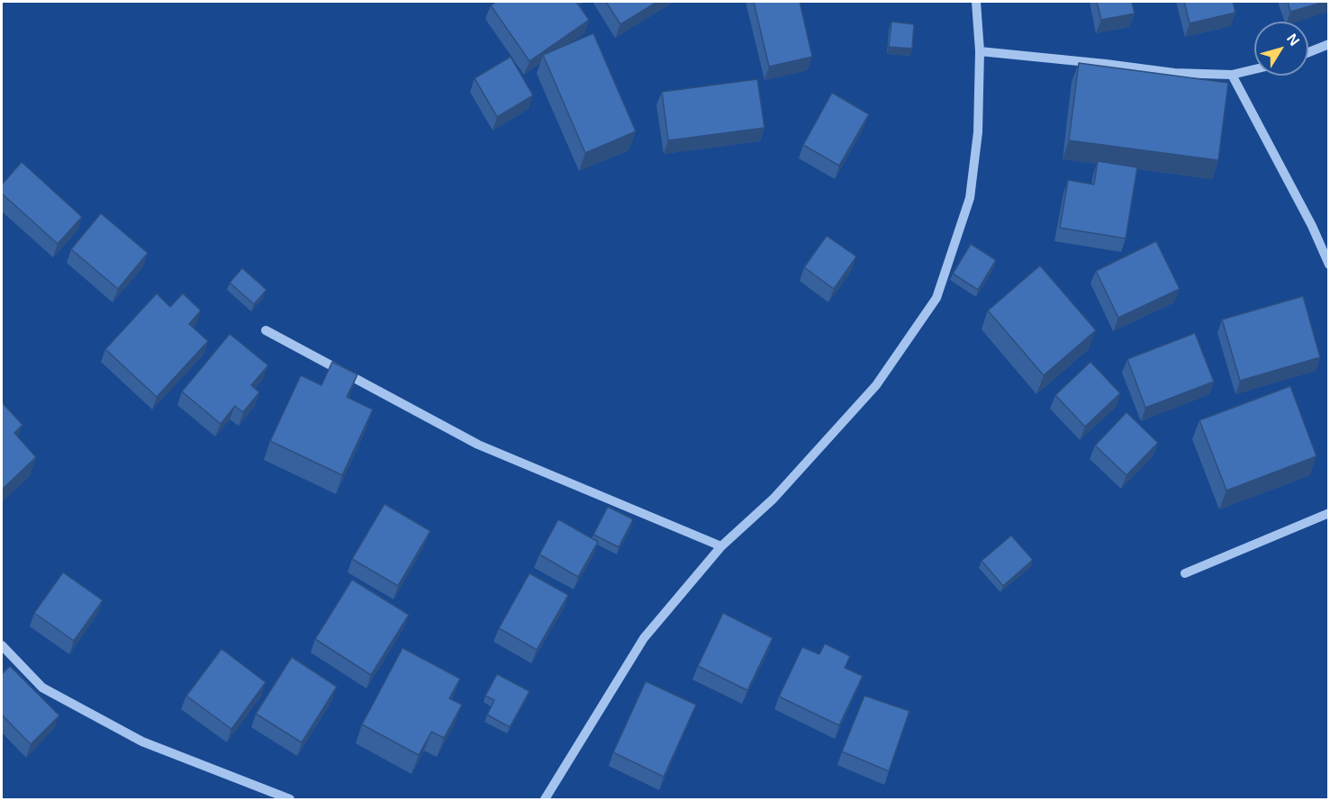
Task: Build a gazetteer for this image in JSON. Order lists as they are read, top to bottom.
{
  "north": "top right"
}
